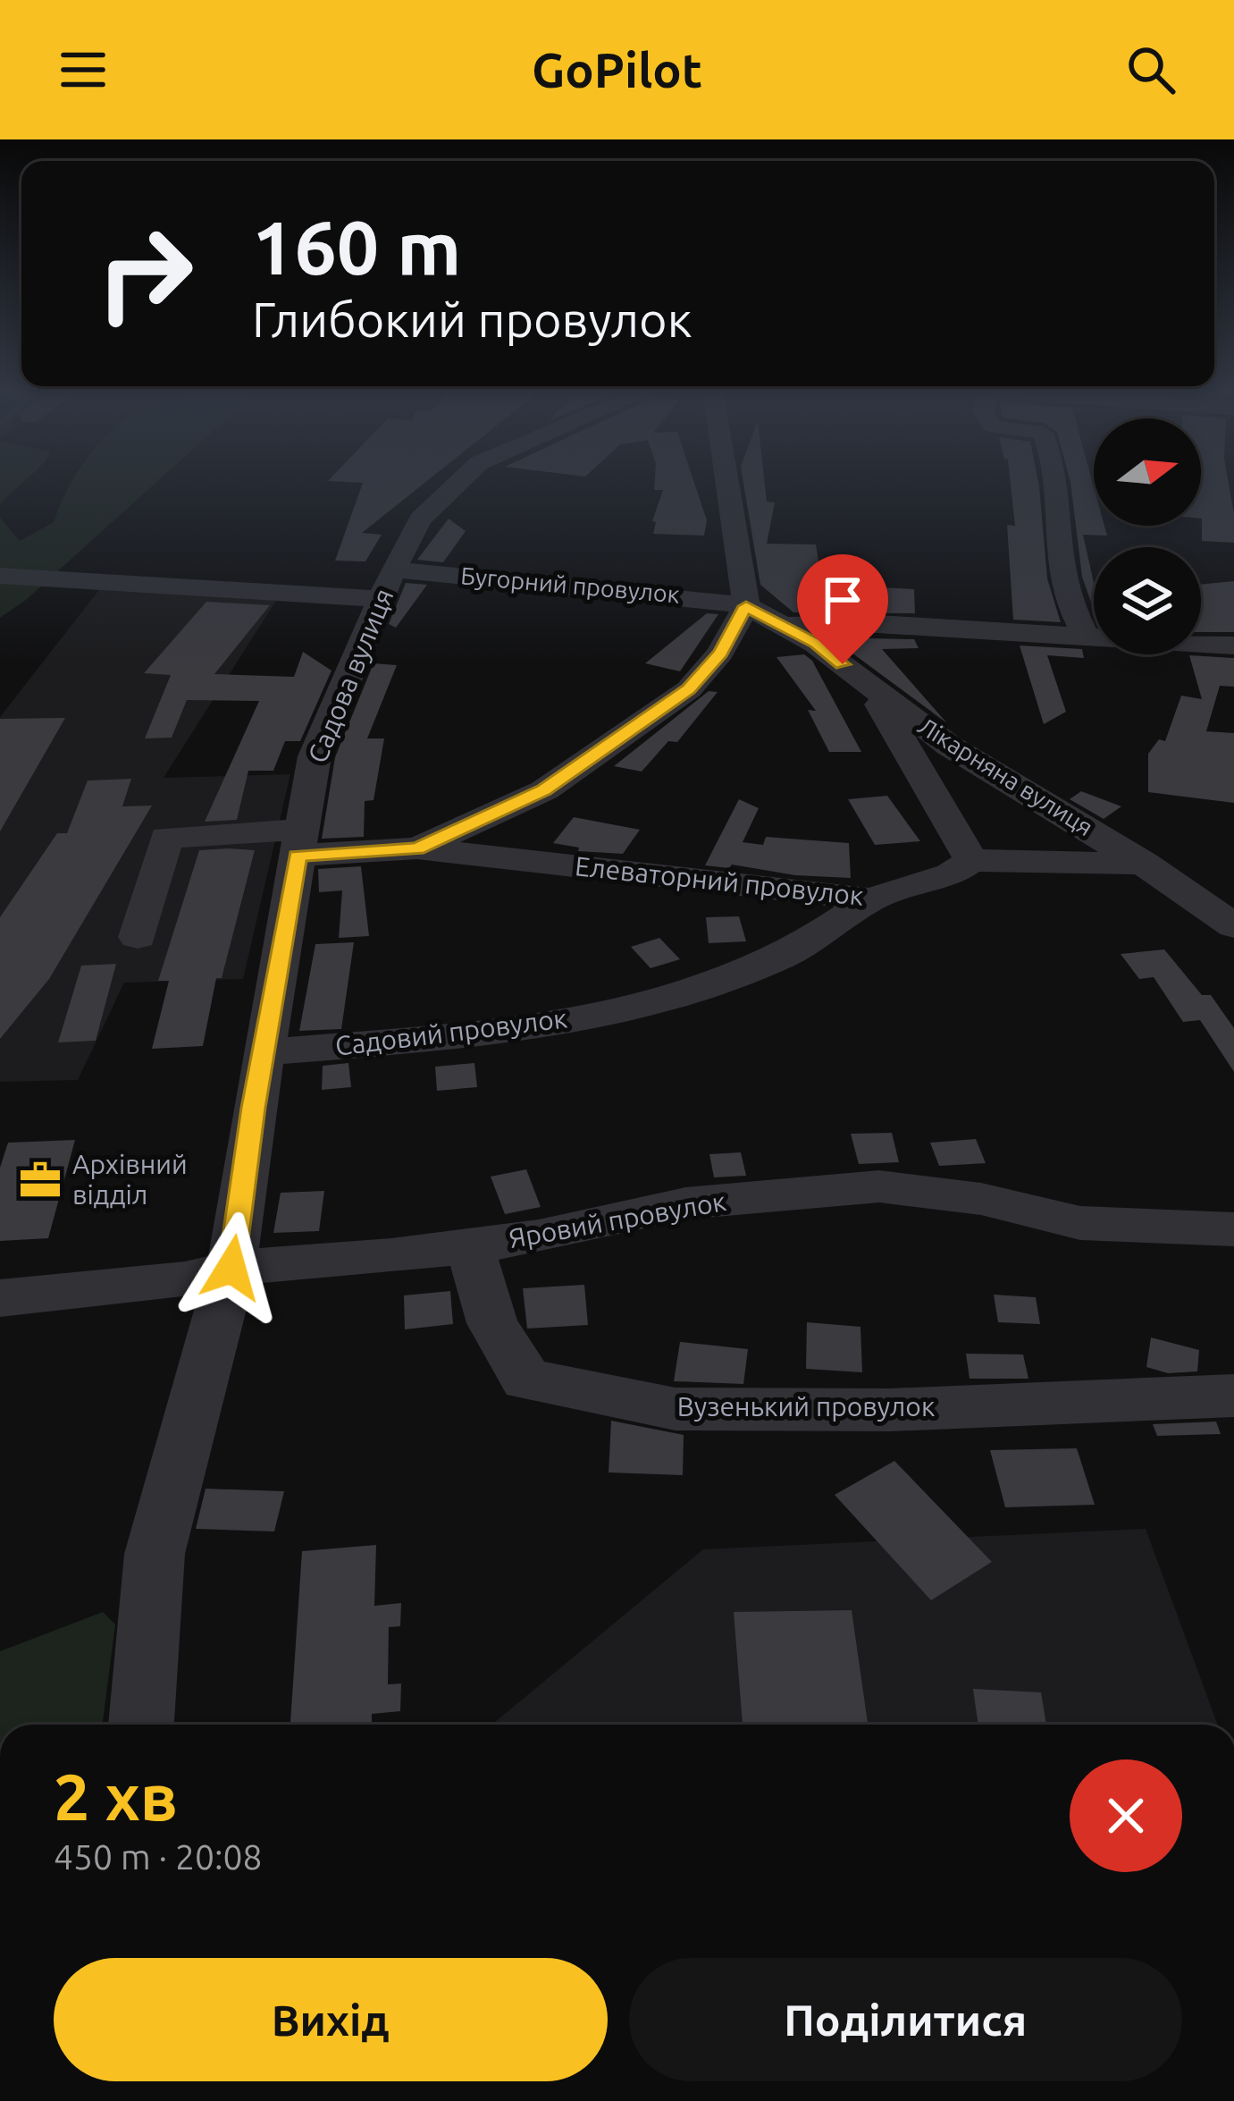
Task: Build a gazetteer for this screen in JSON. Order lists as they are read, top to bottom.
{
  "streets": {
    "street": [
      "Бугорний провулок",
      "Садова вулиця",
      "Лікарняна вулиця",
      "Елеваторний провулок",
      "Садовий провулок",
      "Яровий провулок",
      "Вузенький провулок"
    ]
  },
  "crossings": [
    ["Бугорний провулок", "Садова вулиця"],
    ["Бугорний провулок", "Лікарняна вулиця"],
    ["Садова вулиця", "Садовий провулок"],
    ["Садова вулиця", "Яровий провулок"],
    ["Лікарняна вулиця", "Елеваторний провулок"],
    ["Елеваторний провулок", "Садовий провулок"],
    ["Яровий провулок", "Вузенький провулок"]
  ],
  "places": {
    "office": ["Архівний відділ"]
  },
  "north": "right",
  "page": {
    "header": "GoPilot",
    "turn": ["160 m", "Глибокий провулок"],
    "heading": ["2 хв", "450 m · 20:08"],
    "buttons": ["Вихід", "Поділитися"]
  }
}
